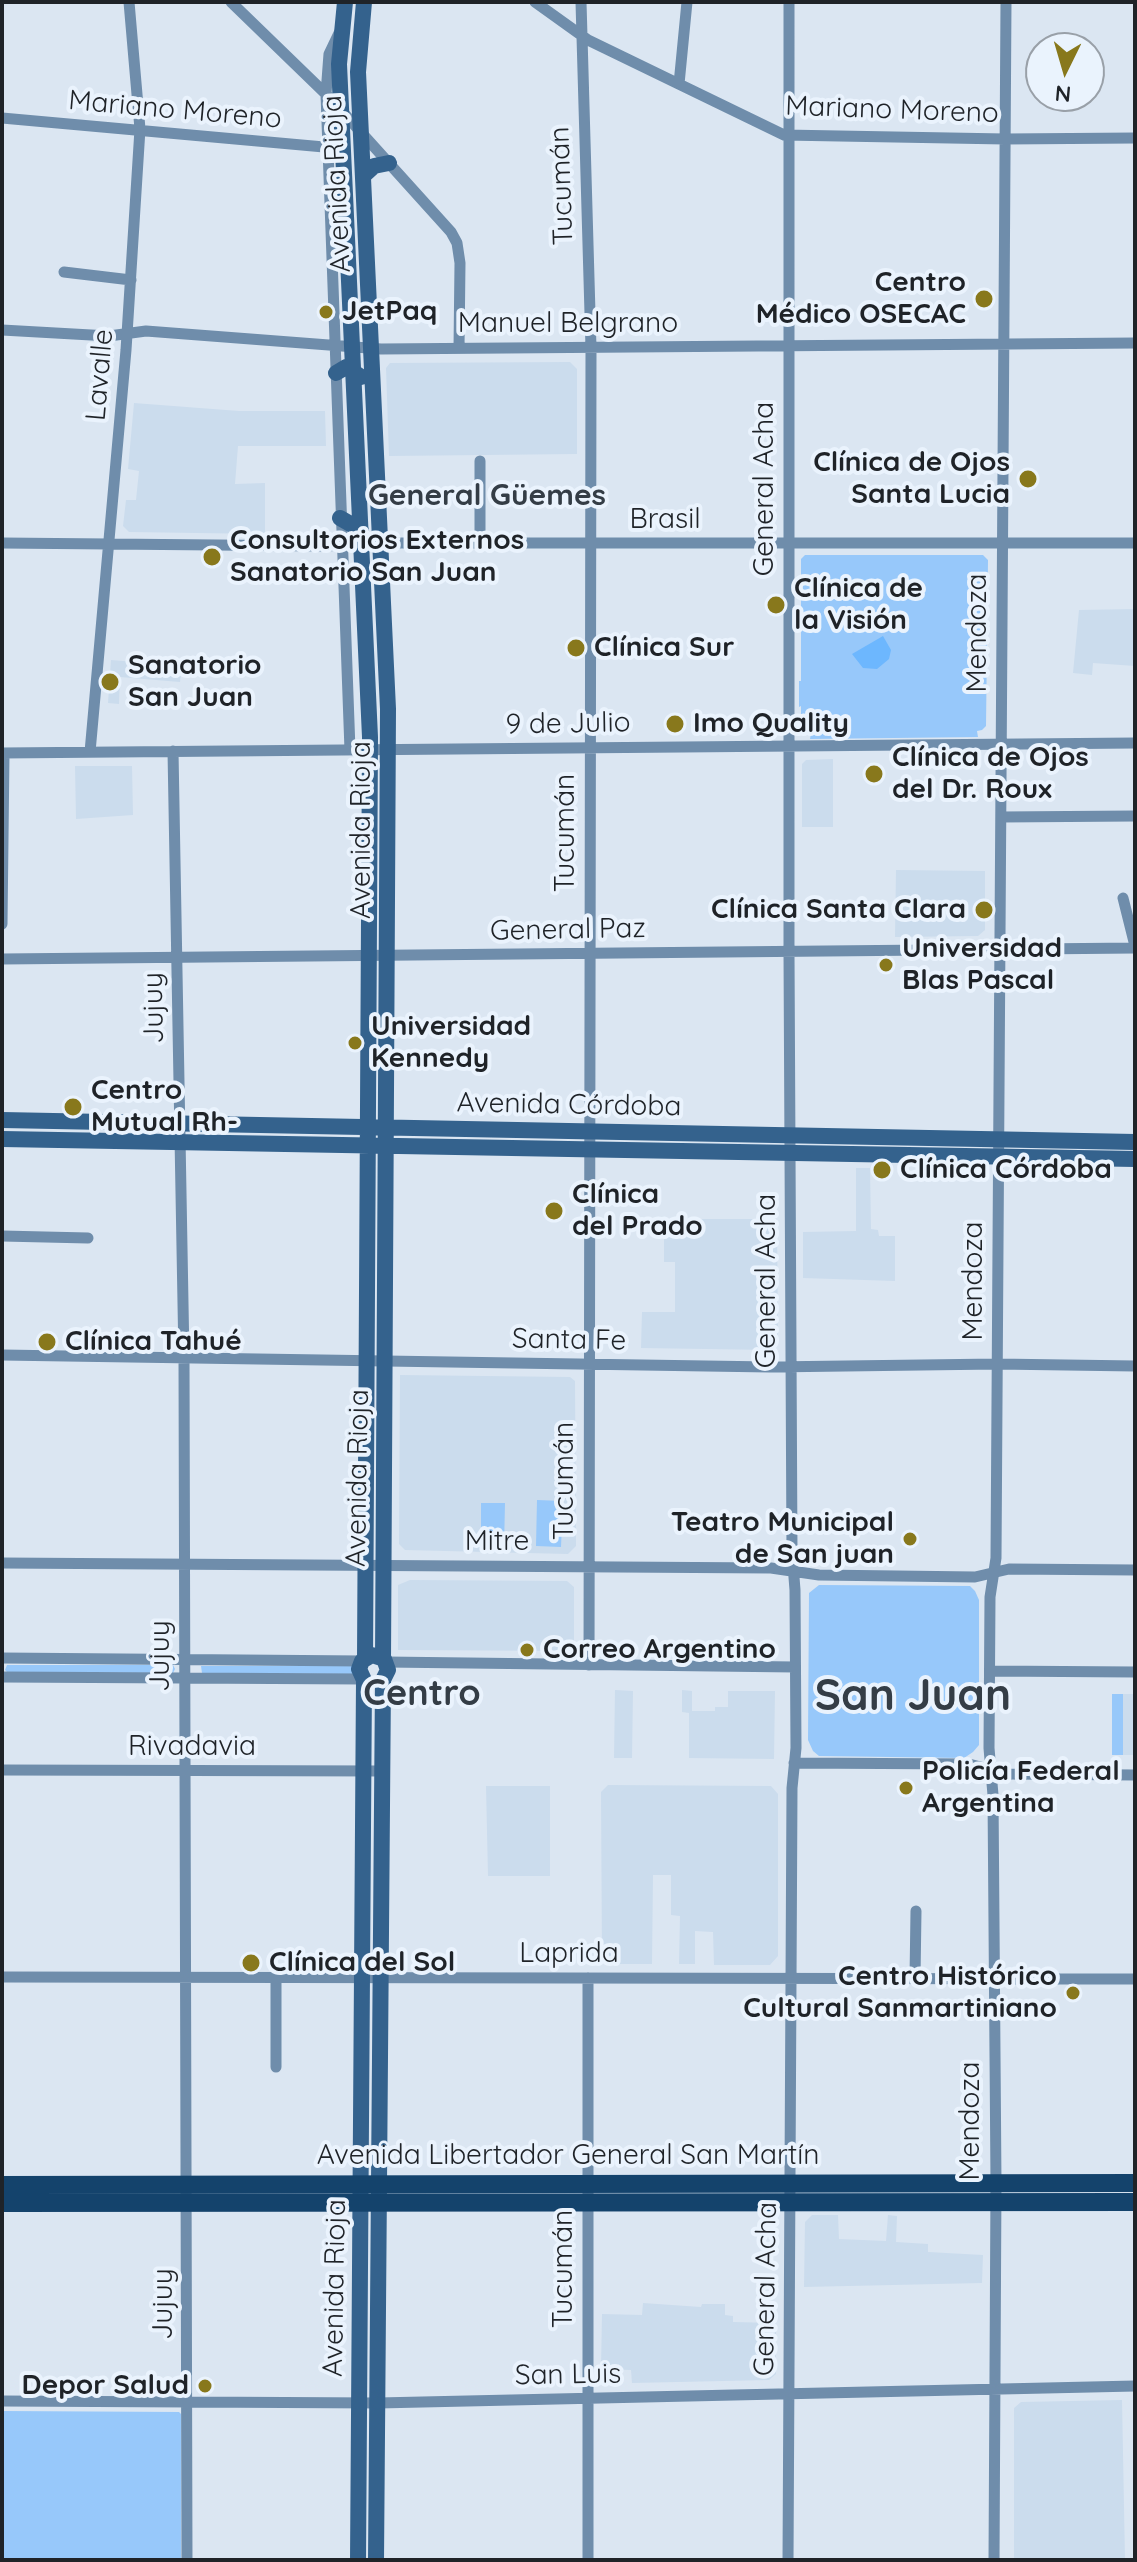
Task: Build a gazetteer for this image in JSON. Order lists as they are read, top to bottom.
{
  "streets": {
    "main road": ["Avenida Rioja", "Avenida Córdoba", "Avenida Libertador General San Martín"],
    "street": [
      "Mariano Moreno",
      "Tucumán",
      "Manuel Belgrano",
      "Lavalle",
      "General Acha",
      "Brasil",
      "Mendoza",
      "9 de Julio",
      "General Paz",
      "Jujuy",
      "Santa Fe",
      "Mitre",
      "Rivadavia",
      "Laprida",
      "San Luis"
    ]
  },
  "crossings": [
    ["Mariano Moreno", "Avenida Rioja"],
    ["Mariano Moreno", "Tucumán"],
    ["Mariano Moreno", "Lavalle"],
    ["Mariano Moreno", "General Acha"],
    ["Mariano Moreno", "Mendoza"],
    ["Avenida Rioja", "Manuel Belgrano"],
    ["Avenida Rioja", "Brasil"],
    ["Avenida Rioja", "9 de Julio"],
    ["Avenida Rioja", "General Paz"],
    ["Avenida Rioja", "Avenida Córdoba"],
    ["Avenida Rioja", "Santa Fe"],
    ["Avenida Rioja", "Mitre"],
    ["Avenida Rioja", "Rivadavia"],
    ["Avenida Rioja", "Laprida"],
    ["Avenida Rioja", "Avenida Libertador General San Martín"],
    ["Avenida Rioja", "San Luis"],
    ["Tucumán", "Manuel Belgrano"],
    ["Tucumán", "Brasil"],
    ["Tucumán", "9 de Julio"],
    ["Tucumán", "General Paz"],
    ["Tucumán", "Avenida Córdoba"],
    ["Tucumán", "Santa Fe"],
    ["Tucumán", "Mitre"],
    ["Tucumán", "Laprida"],
    ["Tucumán", "Avenida Libertador General San Martín"],
    ["Tucumán", "San Luis"],
    ["Manuel Belgrano", "Lavalle"],
    ["Manuel Belgrano", "General Acha"],
    ["Manuel Belgrano", "Mendoza"],
    ["Lavalle", "Brasil"],
    ["Lavalle", "9 de Julio"],
    ["General Acha", "Brasil"],
    ["General Acha", "9 de Julio"],
    ["General Acha", "General Paz"],
    ["General Acha", "Avenida Córdoba"],
    ["General Acha", "Santa Fe"],
    ["General Acha", "Mitre"],
    ["General Acha", "Laprida"],
    ["General Acha", "Avenida Libertador General San Martín"],
    ["General Acha", "San Luis"],
    ["Brasil", "Mendoza"],
    ["Mendoza", "9 de Julio"],
    ["Mendoza", "General Paz"],
    ["Mendoza", "Avenida Córdoba"],
    ["Mendoza", "Santa Fe"],
    ["Mendoza", "Mitre"],
    ["Mendoza", "Laprida"],
    ["Mendoza", "Avenida Libertador General San Martín"],
    ["Mendoza", "San Luis"],
    ["9 de Julio", "Jujuy"],
    ["General Paz", "Jujuy"],
    ["Jujuy", "Avenida Córdoba"],
    ["Jujuy", "Santa Fe"],
    ["Jujuy", "Mitre"],
    ["Jujuy", "Rivadavia"],
    ["Jujuy", "Laprida"],
    ["Jujuy", "Avenida Libertador General San Martín"],
    ["Jujuy", "San Luis"]
  ],
  "districts": ["General Güemes", "Centro", "San Juan"],
  "places": [
    "Centro Médico OSECAC",
    "JetPaq",
    "Clínica de Ojos Santa Lucia",
    "Consultorios Externos Sanatorio San Juan",
    "Clínica de la Visión",
    "Clínica Sur",
    "Sanatorio San Juan",
    "Imo Quality",
    "Clínica de Ojos del Dr. Roux",
    "Clínica Santa Clara",
    "Universidad Blas Pascal",
    "Universidad Kennedy",
    "Centro Mutual Rh-",
    "Clínica Córdoba",
    "Clínica del Prado",
    "Clínica Tahué",
    "Teatro Municipal de San juan",
    "Correo Argentino",
    "Policía Federal Argentina",
    "Clínica del Sol",
    "Centro Histórico Cultural Sanmartiniano",
    "Depor Salud"
  ],
  "north": "bottom"
}
